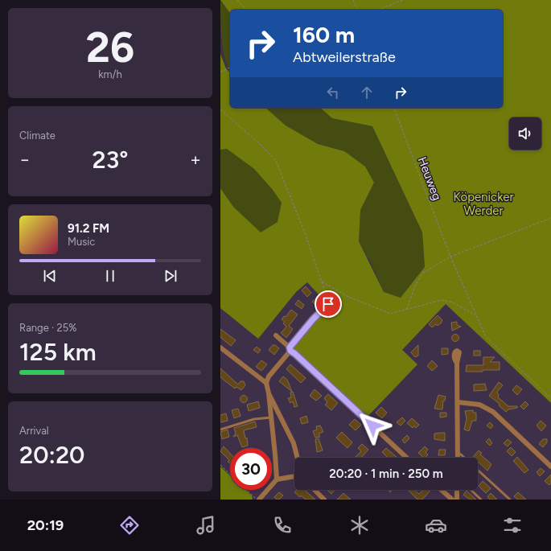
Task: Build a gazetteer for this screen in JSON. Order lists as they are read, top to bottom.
{
  "streets": {
    "path": ["Heuweg"]
  },
  "parks": ["Köpenicker Werder"],
  "page": {
    "tile": [
      ["26", "km/h"],
      "Climate",
      ["Range · 25%", "125 km"],
      ["Arrival", "20:20"]
    ],
    "turn": ["160 m", "Abtweilerstraße"],
    "heat": ["−", "23°", "+"],
    "song": ["91.2 FM", "Music"],
    "limit": "30",
    "trip": "20:20 · 1 min · 250 m",
    "tabs": "20:19"
  }
}
